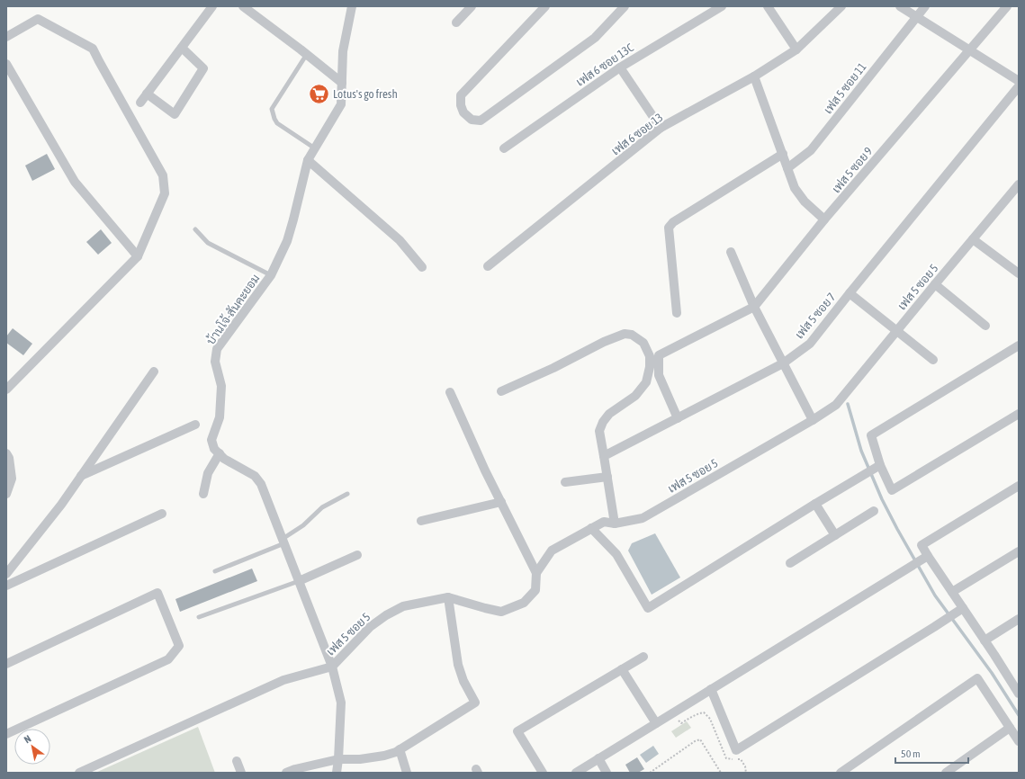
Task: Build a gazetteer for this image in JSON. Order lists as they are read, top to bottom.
{
  "streets": {
    "street": [
      "เฟส 6 ซอย 13C",
      "เฟส 5 ซอย 11",
      "เฟส 6 ซอย 13",
      "เฟส 5 ซอย 9",
      "เฟส 5 ซอย 5",
      "บ้านโจ้-สันคะยอม",
      "เฟส 5 ซอย 7"
    ]
  },
  "crossings": [
    ["เฟส 5 ซอย 5", "บ้านโจ้-สันคะยอม"]
  ],
  "places": {
    "supermarket": ["Lotus's go fresh"]
  },
  "scale_bar": "50 m",
  "north": "top left"
}
